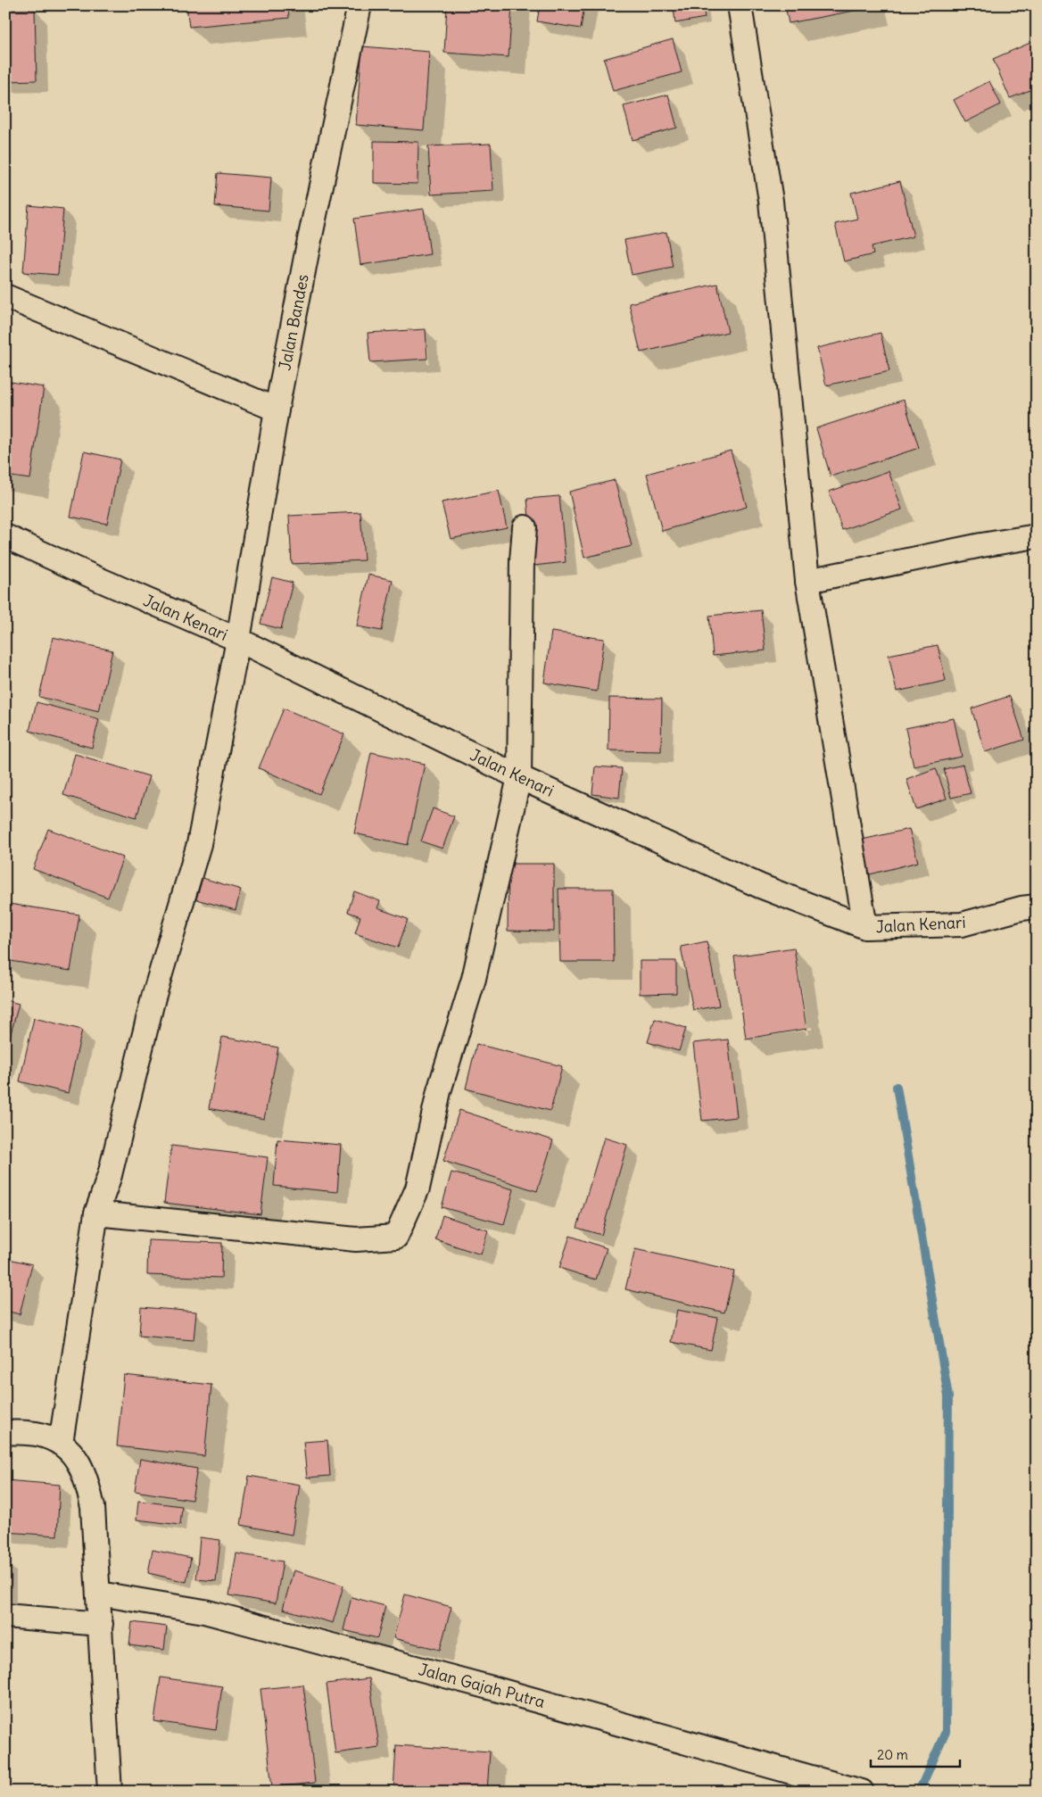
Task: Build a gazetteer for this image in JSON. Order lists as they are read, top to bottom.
{
  "streets": {
    "street": ["Jalan Bandes", "Jalan Kenari", "Jalan Gajah Putra"]
  },
  "crossings": [
    ["Jalan Bandes", "Jalan Kenari"]
  ],
  "scale_bar": "20 m"
}
